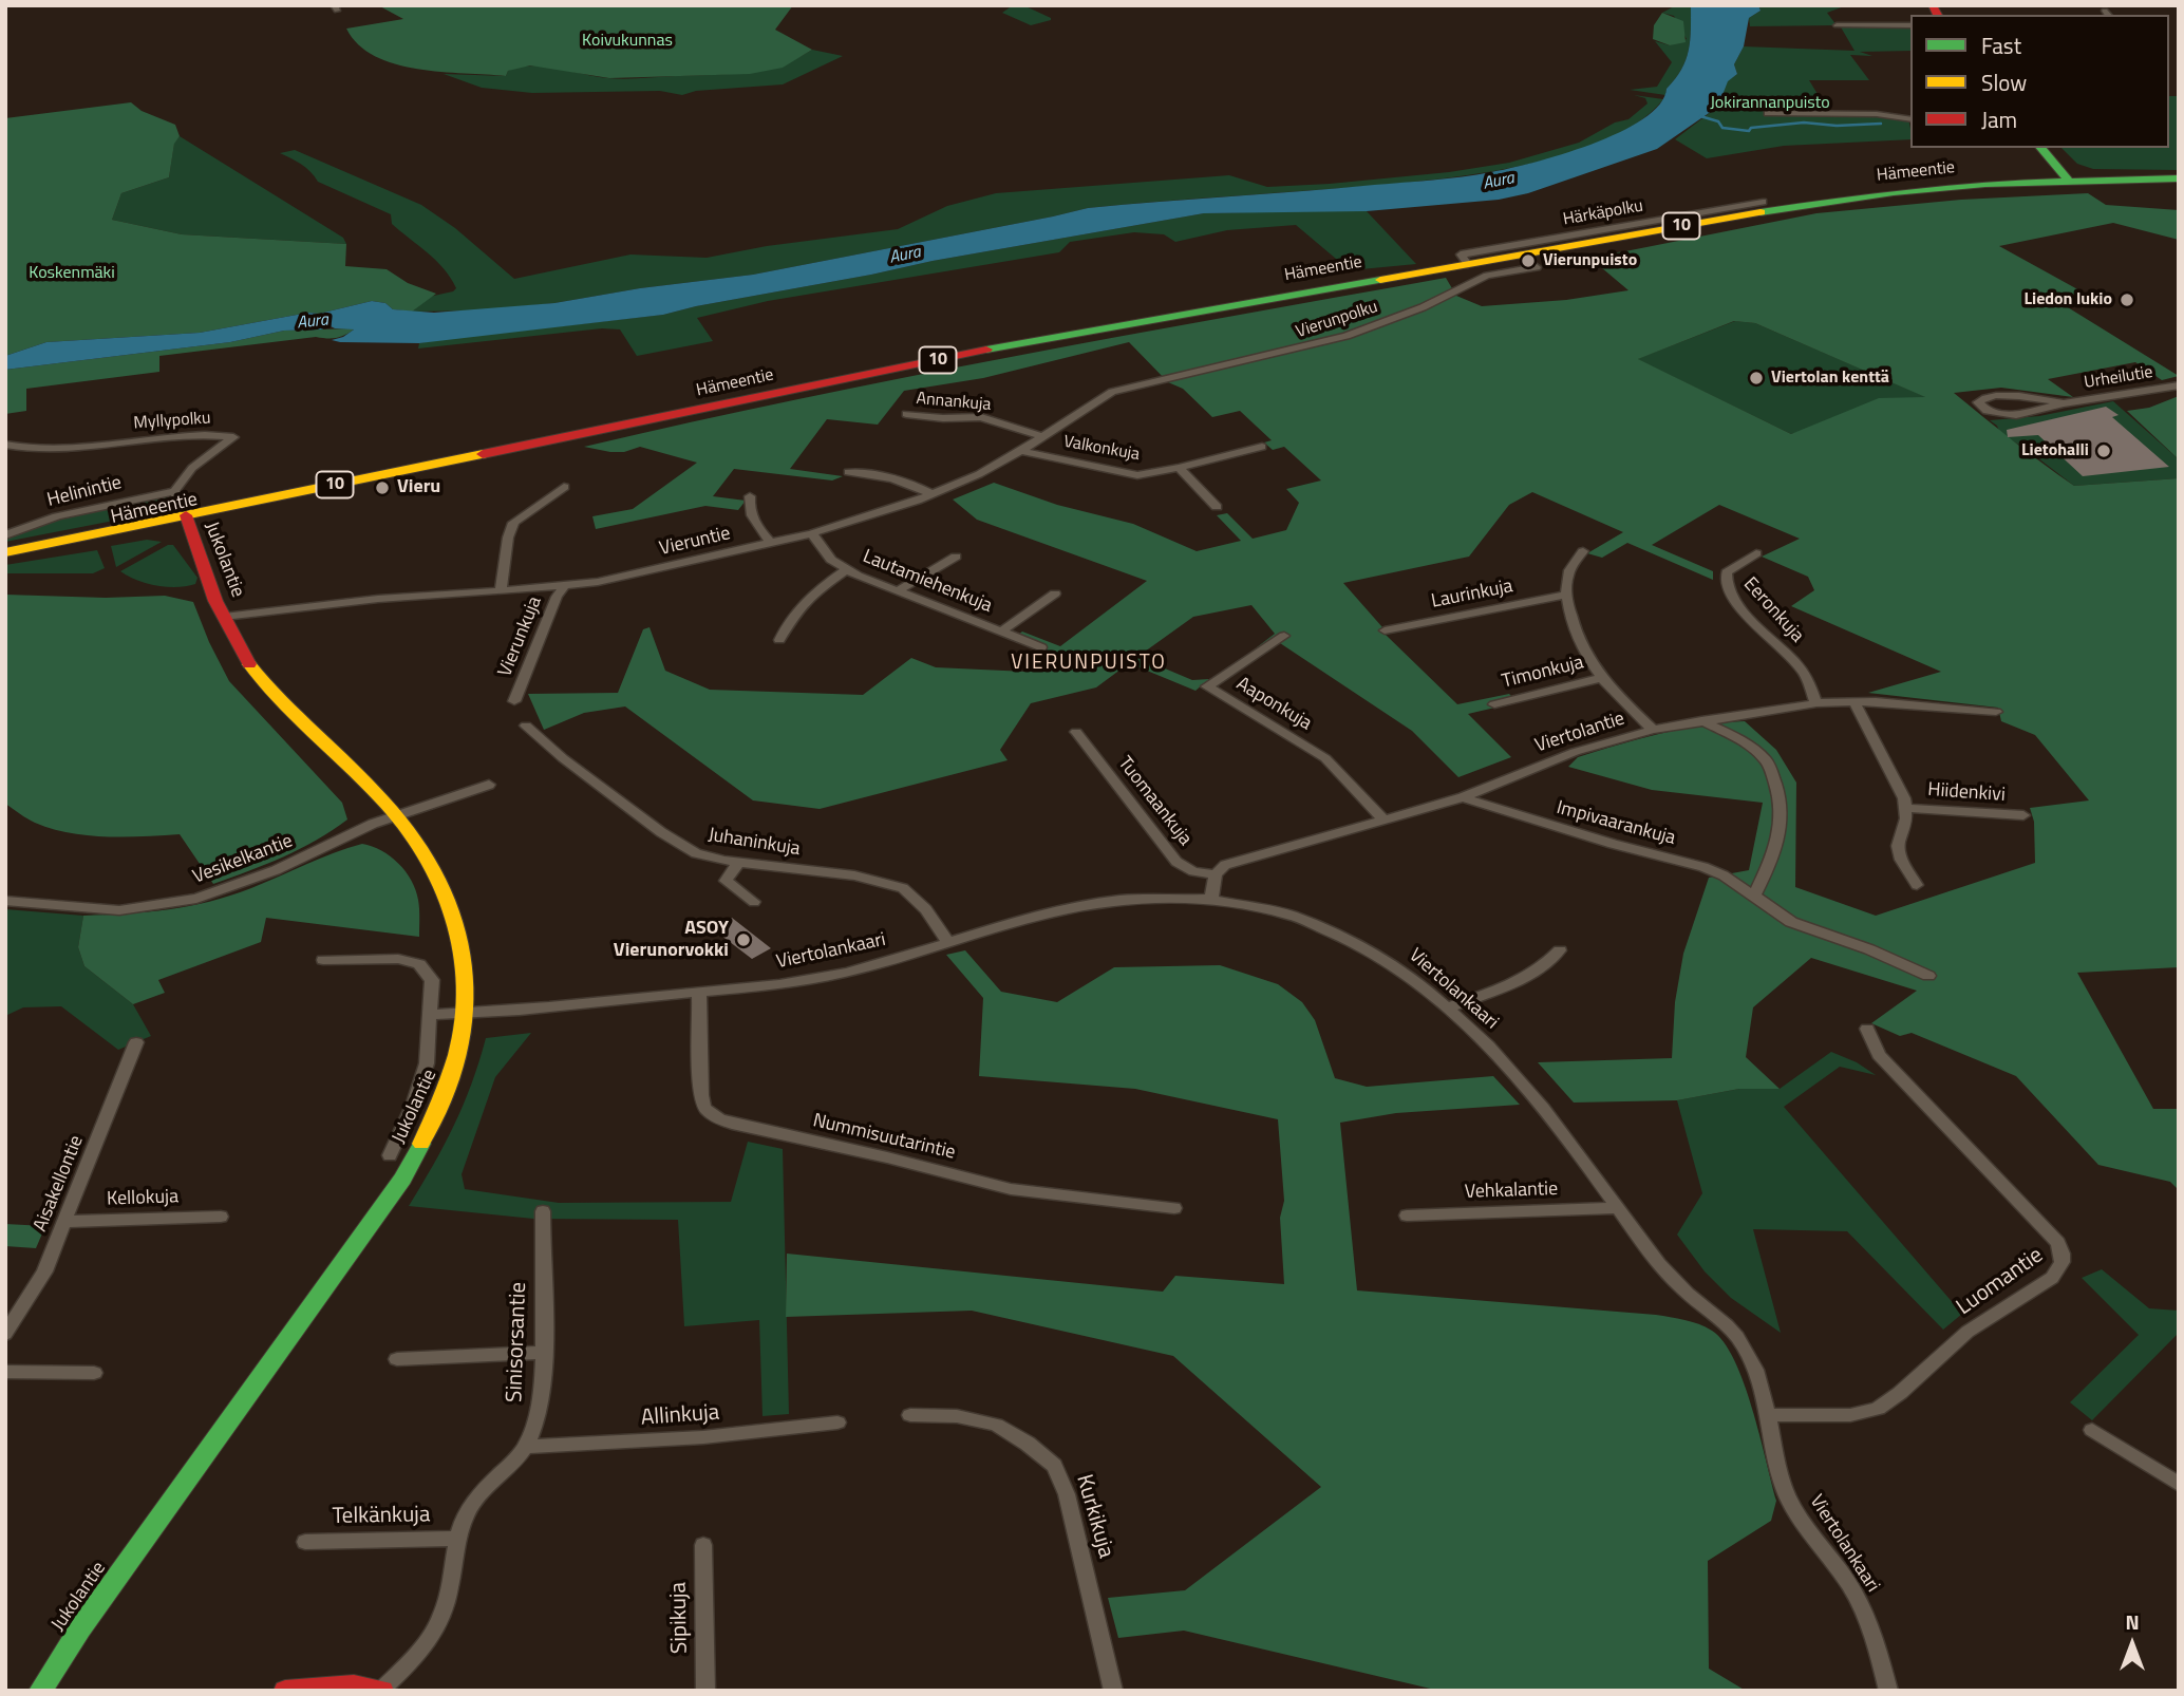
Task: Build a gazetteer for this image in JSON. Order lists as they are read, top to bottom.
{
  "streets": {
    "main road": ["Hämeentie", "10", "Jukolantie"],
    "street": [
      "Härkäpolku",
      "Vierunpolku",
      "Urheilutie",
      "Annankuja",
      "Myllypolku",
      "Valkonkuja",
      "Helinintie",
      "Vieruntie",
      "Lautamiehenkuja",
      "Laurinkuja",
      "Eeronkuja",
      "Vierunkuja",
      "Timonkuja",
      "Aaponkuja",
      "Viertolantie",
      "Hiidenkivi",
      "Tuomaankuja",
      "Impivaarankuja",
      "Juhaninkuja",
      "Vesikelkantie",
      "Viertolankaari",
      "Nummisuutarintie",
      "Aisakellontie",
      "Vehkalantie",
      "Kellokuja",
      "Luomantie",
      "Sinisorsantie",
      "Allinkuja",
      "Telkänkuja",
      "Kurkikuja",
      "Sipikuja"
    ]
  },
  "crossings": [
    ["Hämeentie", "Härkäpolku"],
    ["Hämeentie", "Jukolantie"],
    ["Vierunpolku", "Vieruntie"],
    ["Annankuja", "Vieruntie"],
    ["Myllypolku", "Helinintie"],
    ["Valkonkuja", "Vieruntie"],
    ["Vieruntie", "Jukolantie"],
    ["Vieruntie", "Lautamiehenkuja"],
    ["Vieruntie", "Vierunkuja"],
    ["Jukolantie", "Vesikelkantie"],
    ["Jukolantie", "Viertolankaari"],
    ["Eeronkuja", "Viertolantie"],
    ["Aaponkuja", "Viertolantie"],
    ["Viertolantie", "Tuomaankuja"],
    ["Viertolantie", "Impivaarankuja"],
    ["Juhaninkuja", "Viertolankaari"],
    ["Viertolankaari", "Nummisuutarintie"],
    ["Viertolankaari", "Vehkalantie"],
    ["Viertolankaari", "Luomantie"],
    ["Aisakellontie", "Kellokuja"],
    ["Sinisorsantie", "Allinkuja"],
    ["Sinisorsantie", "Telkänkuja"]
  ],
  "districts": ["VIERUNPUISTO"],
  "water": ["Aura"],
  "parks": ["Koivukunnas", "Jokirannanpuisto", "Koskenmäki"],
  "places": [
    "Vierunpuisto",
    "Liedon lukio",
    "Viertolan kenttä",
    "Lietohalli",
    "Vieru",
    "ASOY Vierunorvokki"
  ],
  "legend": ["Fast", "Slow", "Jam"],
  "north": "top"
}
